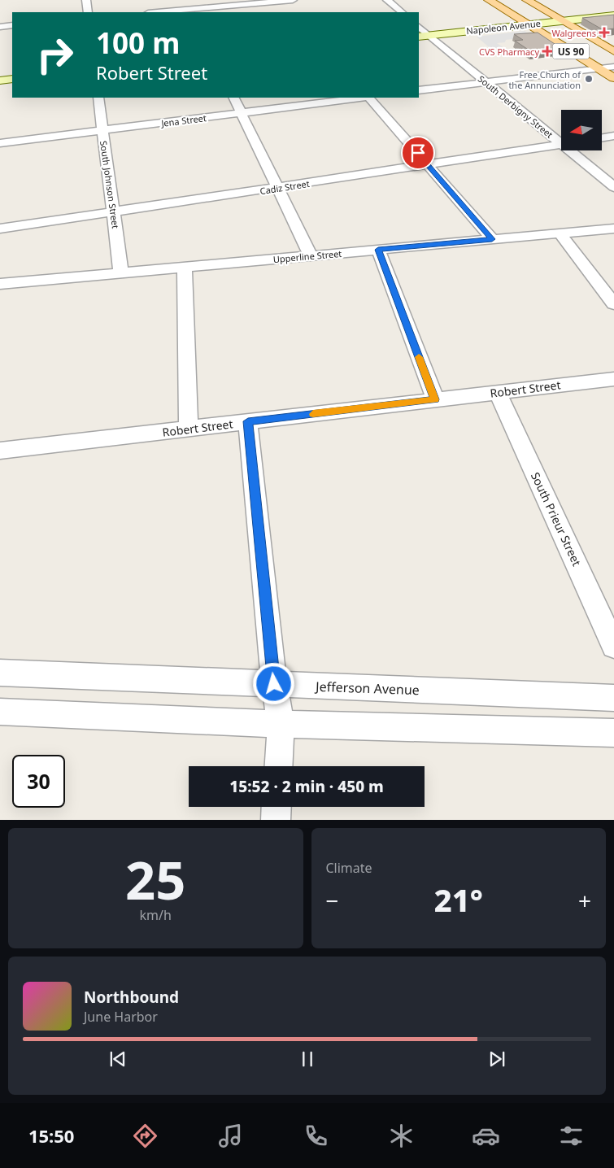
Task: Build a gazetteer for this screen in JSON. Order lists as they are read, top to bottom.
{
  "streets": {
    "main road": ["Napoleon Avenue", "US 90"],
    "street": [
      "South Derbigny Street",
      "Jena Street",
      "South Johnson Street",
      "Cadiz Street",
      "Upperline Street",
      "Robert Street",
      "South Prieur Street",
      "Jefferson Avenue"
    ]
  },
  "crossings": [
    ["Napoleon Avenue", "US 90"],
    ["Napoleon Avenue", "South Derbigny Street"],
    ["Jena Street", "South Johnson Street"],
    ["South Johnson Street", "Cadiz Street"],
    ["South Johnson Street", "Upperline Street"],
    ["Robert Street", "South Prieur Street"]
  ],
  "places": {
    "health": ["Walgreens", "CVS Pharmacy"],
    "other": ["Free Church of the Annunciation"]
  },
  "north": "left",
  "page": {
    "turn": ["100 m", "Robert Street"],
    "limit": "30",
    "trip": "15:52 · 2 min · 450 m",
    "tile": [
      ["25", "km/h"],
      "Climate"
    ],
    "heat": ["−", "21°", "+"],
    "song": ["Northbound", "June Harbor"],
    "tabs": "15:50"
  }
}
